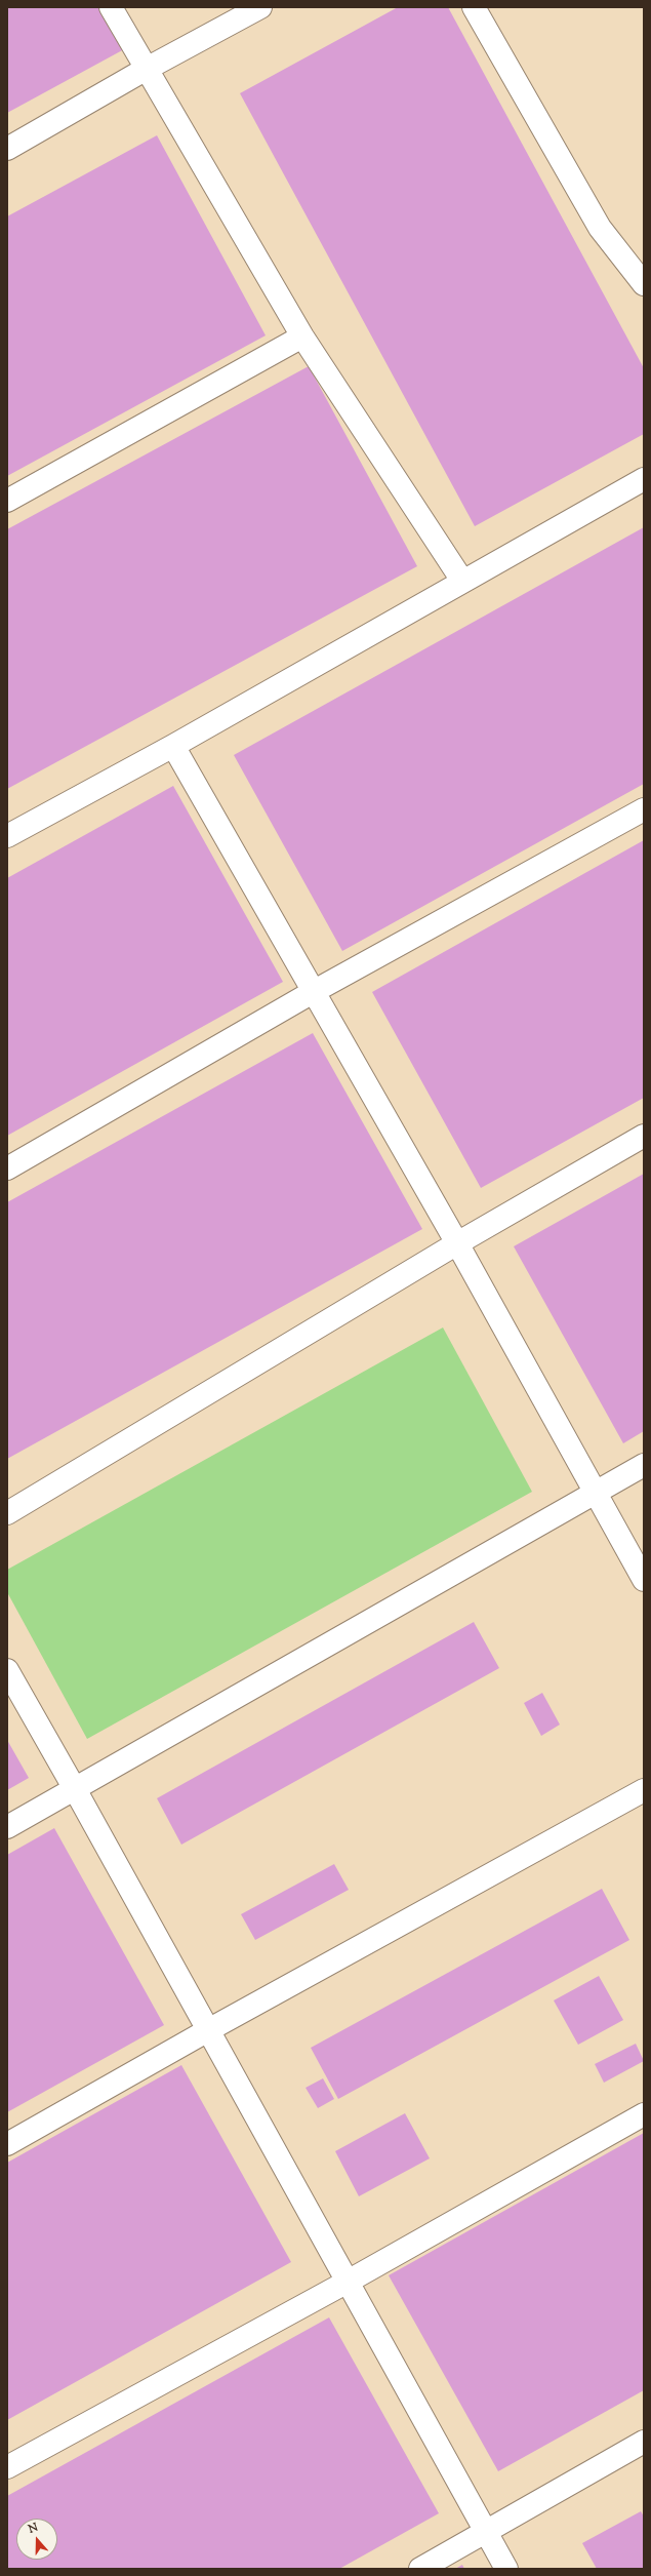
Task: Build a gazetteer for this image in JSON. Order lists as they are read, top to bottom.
{
  "north": "top"
}
